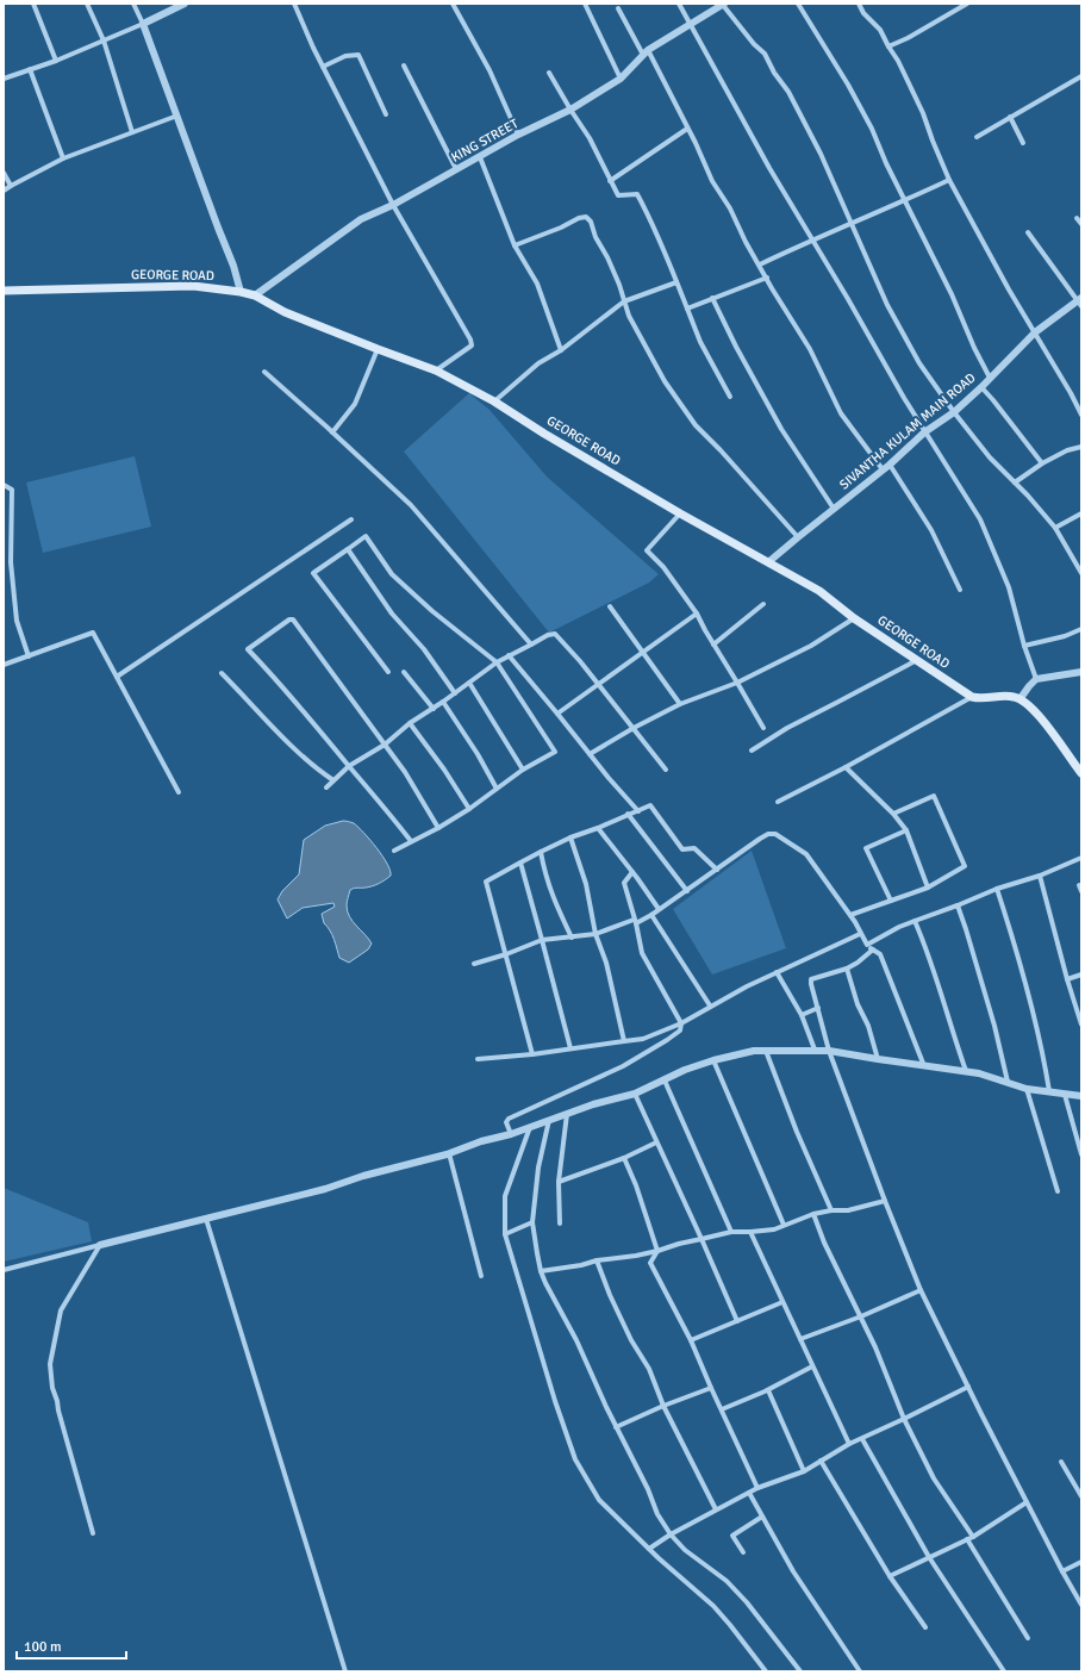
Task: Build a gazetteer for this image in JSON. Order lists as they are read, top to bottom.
{
  "streets": {
    "main road": ["GEORGE ROAD"],
    "street": ["KING STREET", "SIVANTHA KULAM MAIN ROAD"]
  },
  "crossings": [
    ["KING STREET", "GEORGE ROAD"],
    ["GEORGE ROAD", "SIVANTHA KULAM MAIN ROAD"]
  ],
  "scale_bar": "100 m"
}
